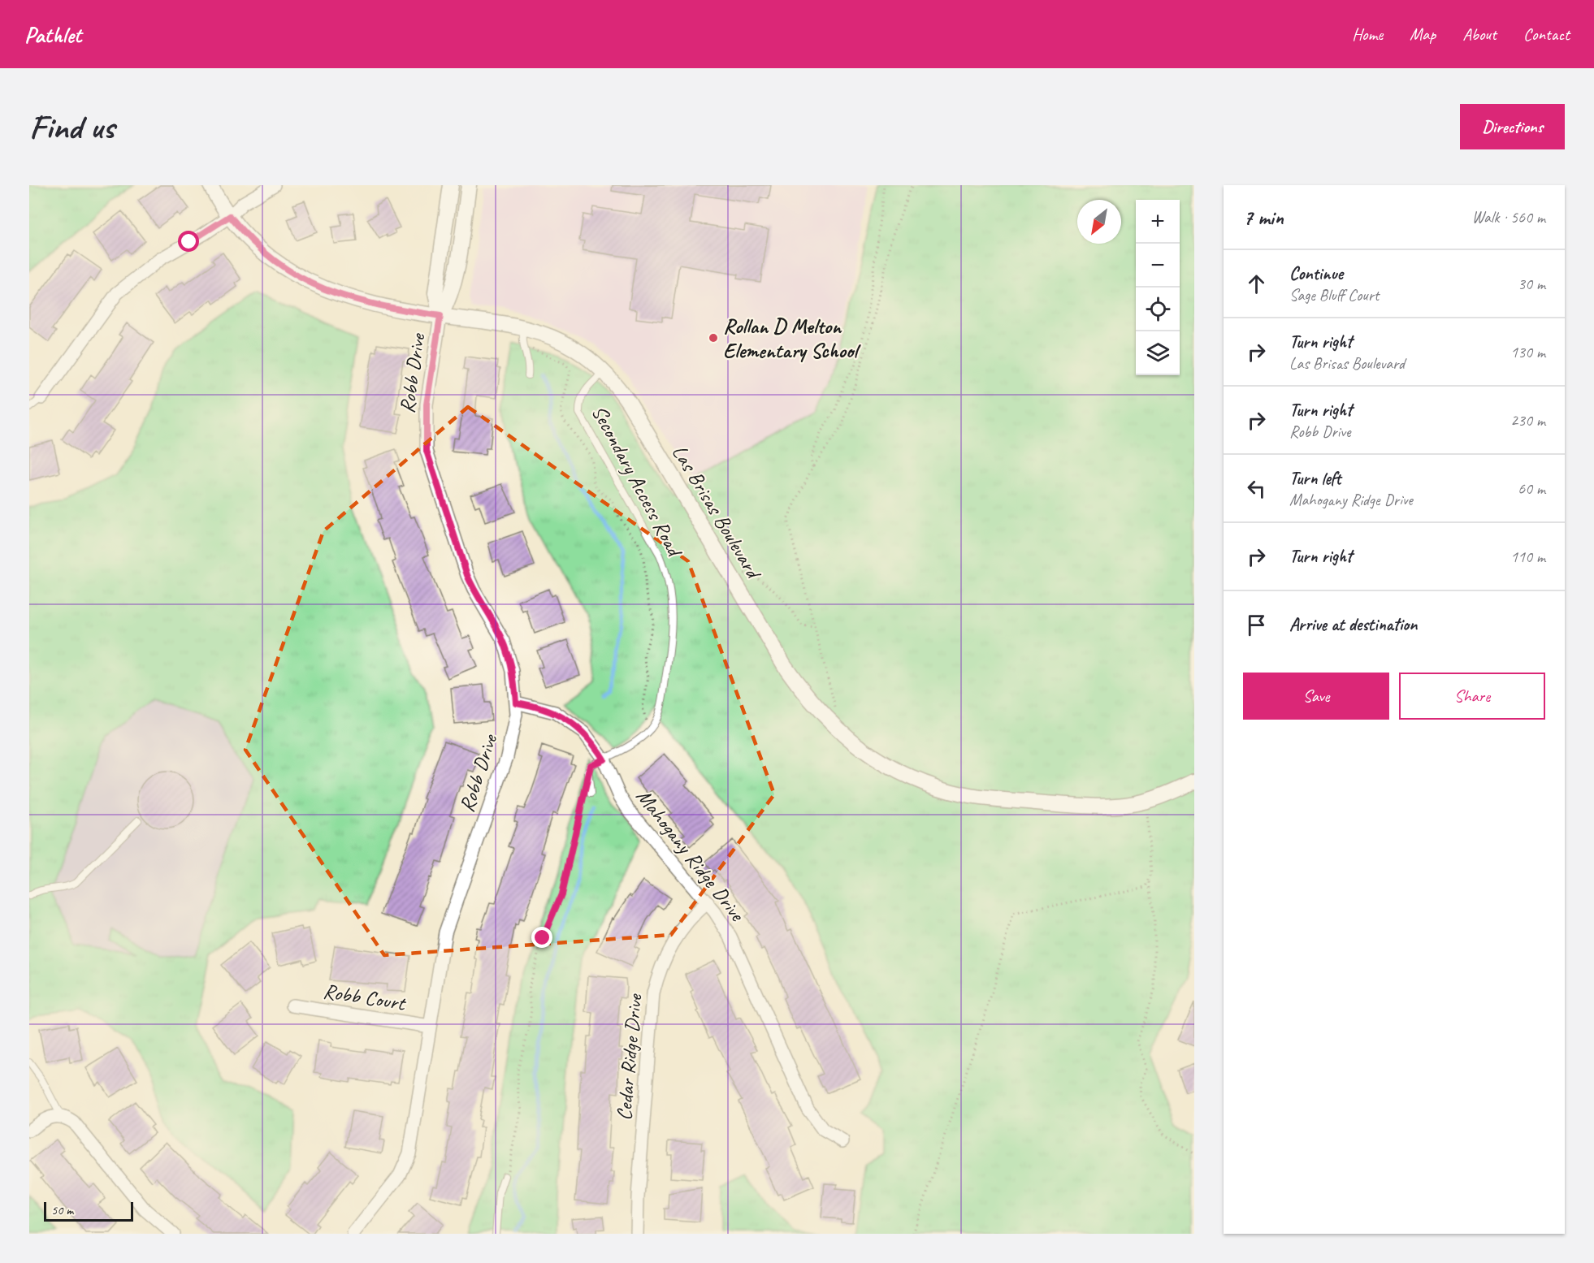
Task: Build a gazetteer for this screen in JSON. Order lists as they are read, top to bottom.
{
  "streets": {
    "street": [
      "Robb Drive",
      "Las Brisas Boulevard",
      "Mahogany Ridge Drive",
      "Robb Court",
      "Cedar Ridge Drive"
    ],
    "lane": ["Secondary Access Road"]
  },
  "crossings": [
    ["Robb Drive", "Las Brisas Boulevard"],
    ["Robb Drive", "Mahogany Ridge Drive"],
    ["Robb Drive", "Robb Court"],
    ["Secondary Access Road", "Las Brisas Boulevard"],
    ["Secondary Access Road", "Mahogany Ridge Drive"],
    ["Mahogany Ridge Drive", "Cedar Ridge Drive"]
  ],
  "places": ["Rollan D Melton Elementary School"],
  "scale_bar": "50 m",
  "north": "bottom left",
  "page": {
    "header": "Pathlet",
    "nav": [
      "Home",
      "Map",
      "About",
      "Contact"
    ],
    "buttons": [
      "Directions",
      ["Save", "Share"]
    ],
    "title": "Find us",
    "heading": ["7 min", "Walk · 560 m"],
    "map_buttons": ["+", "−"],
    "list": [
      ["Continue", "Sage Bluff Court", "30 m"],
      ["Turn right", "Las Brisas Boulevard", "130 m"],
      ["Turn right", "Robb Drive", "230 m"],
      ["Turn left", "Mahogany Ridge Drive", "60 m"],
      ["Turn right", "110 m"],
      "Arrive at destination"
    ],
    "scale": "50 m"
  }
}
